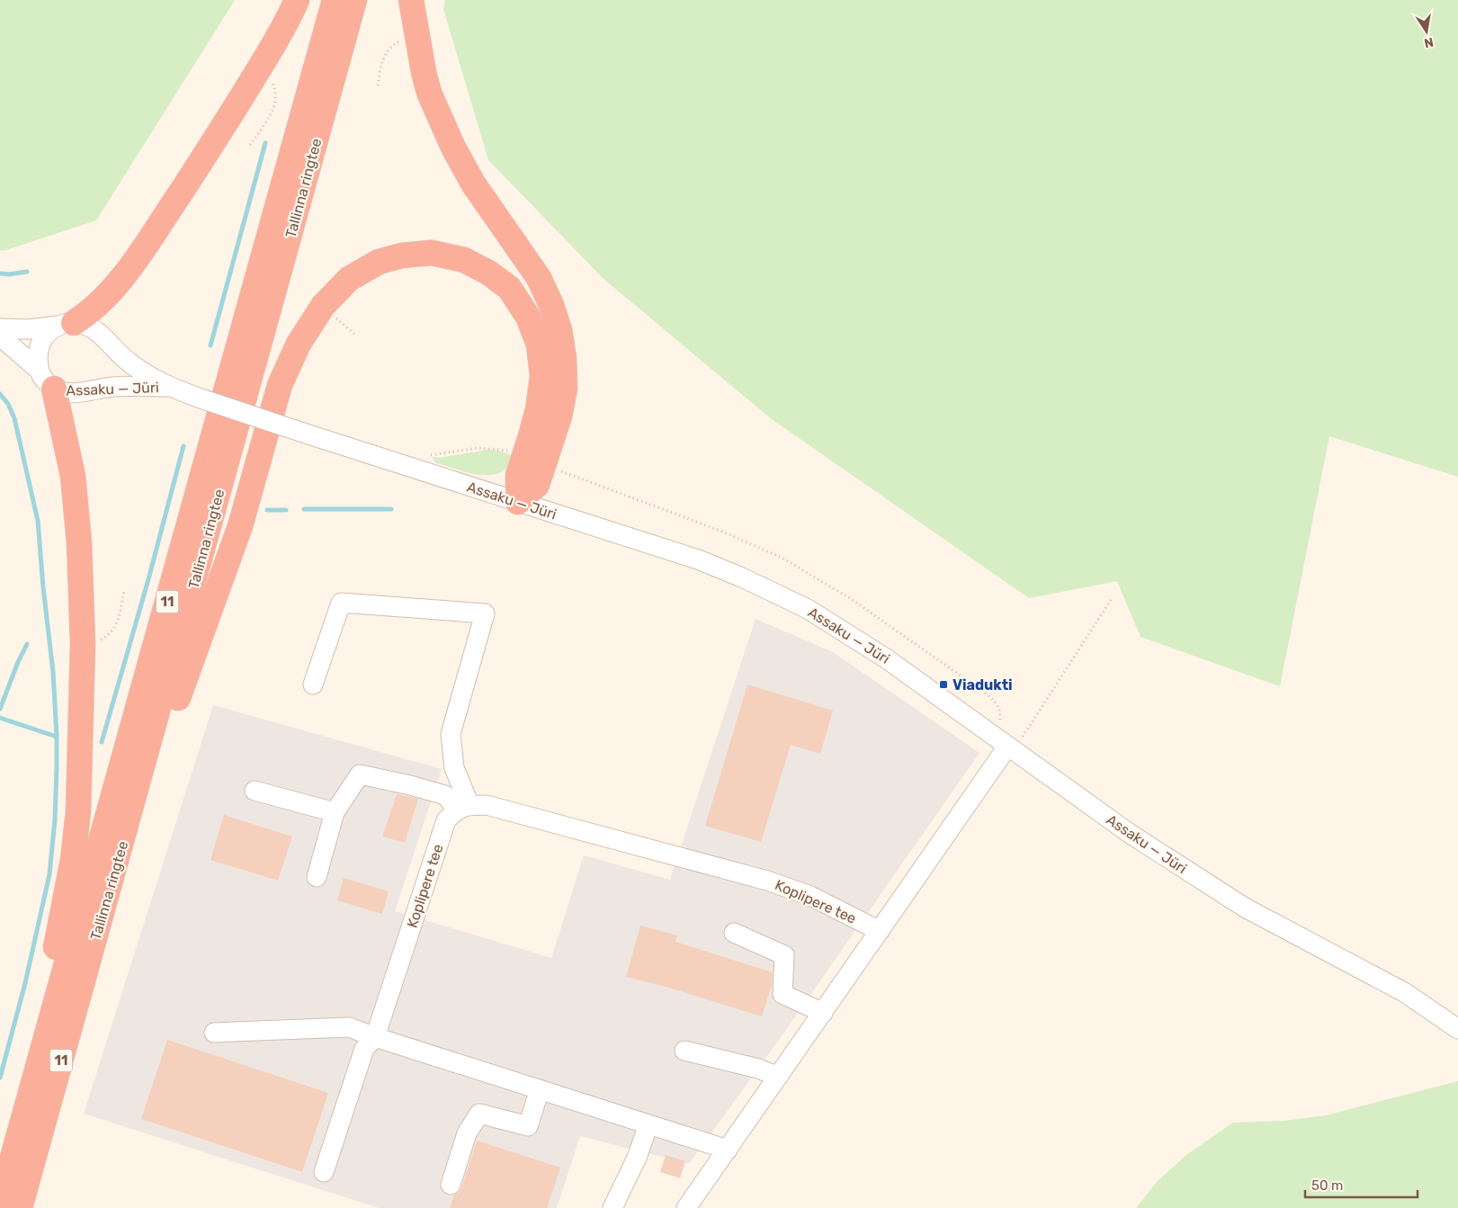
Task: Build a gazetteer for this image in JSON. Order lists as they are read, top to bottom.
{
  "streets": {
    "highway": ["Tallinna ringtee", "11"],
    "street": ["Assaku — Jüri", "Koplipere tee"]
  },
  "places": {
    "transit": ["Viadukti"]
  },
  "scale_bar": "50 m",
  "north": "bottom"
}
